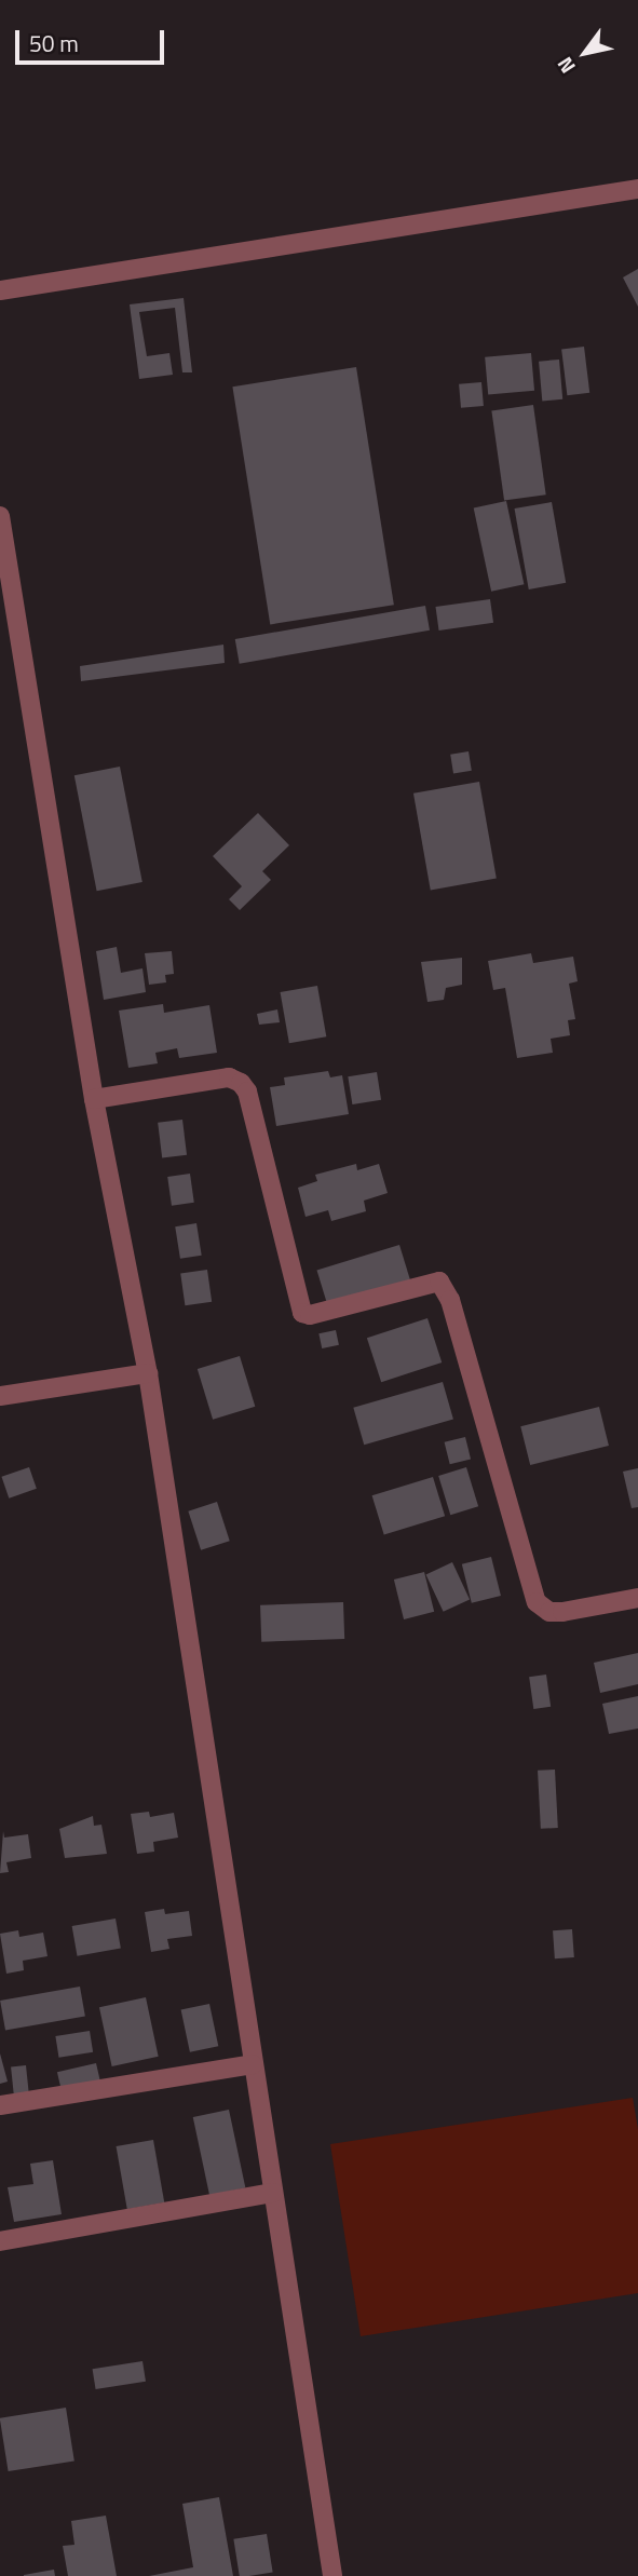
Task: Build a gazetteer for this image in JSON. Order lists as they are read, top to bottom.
{
  "scale_bar": "50 m",
  "north": "bottom left"
}
